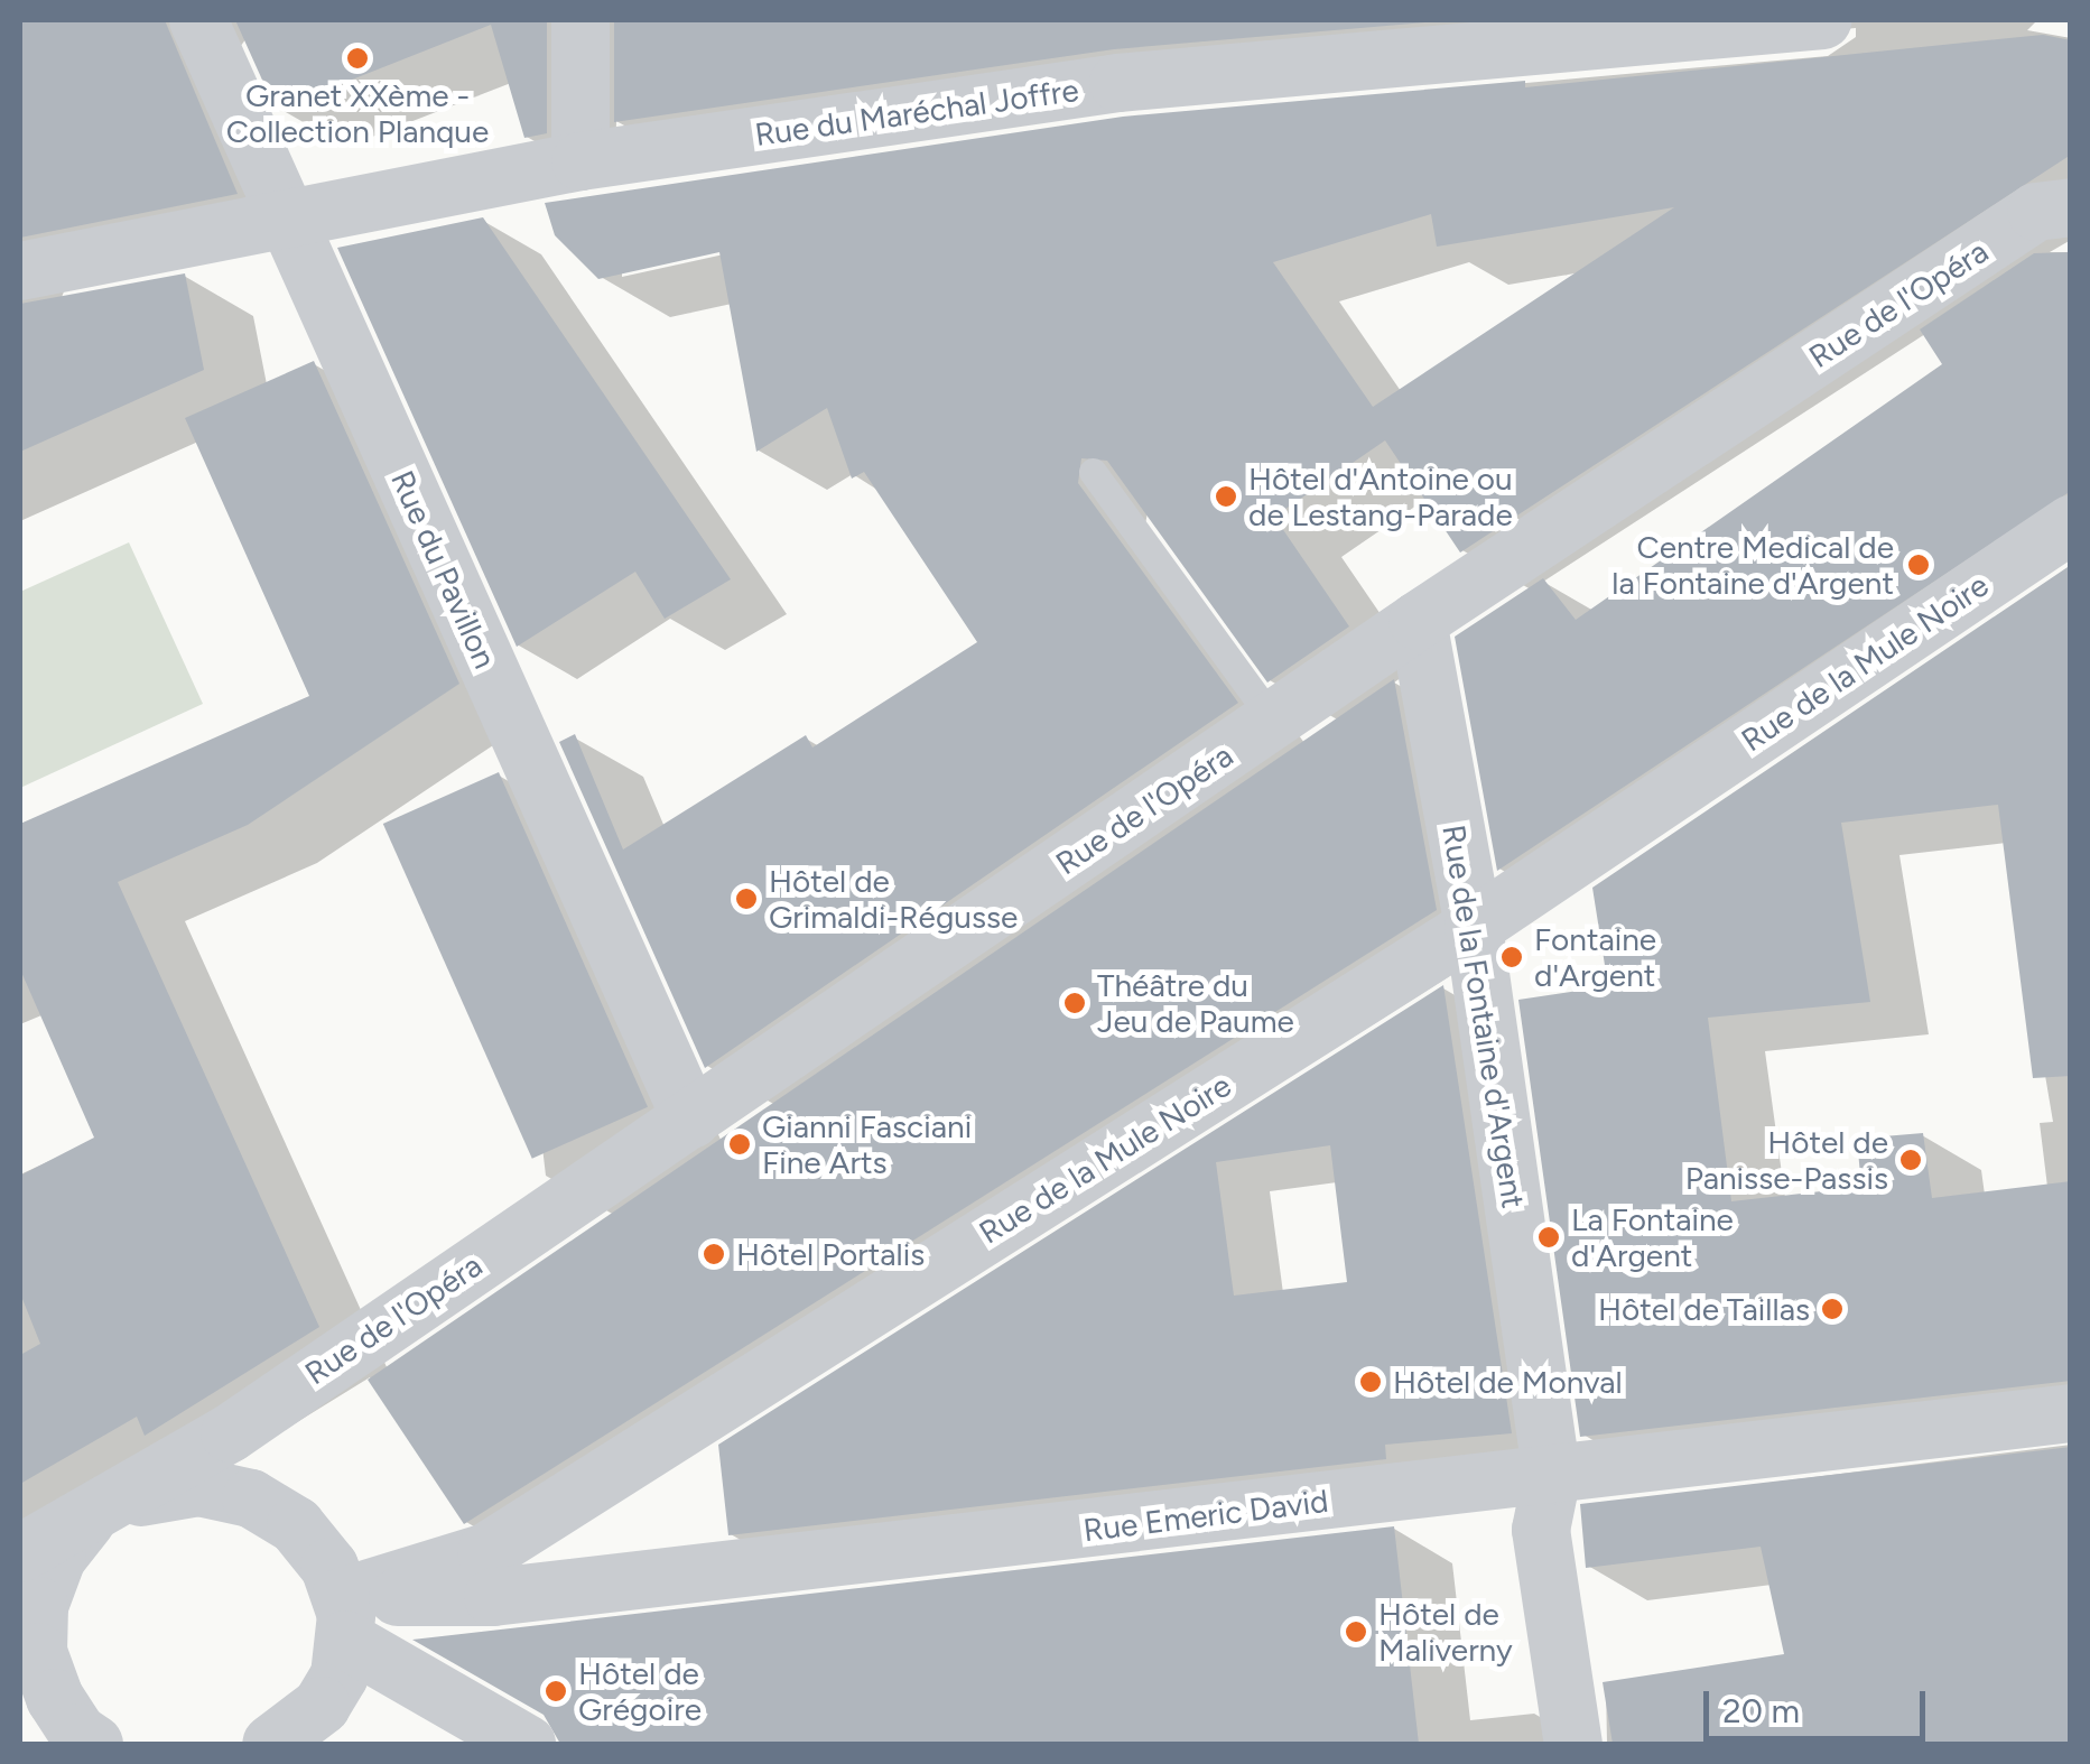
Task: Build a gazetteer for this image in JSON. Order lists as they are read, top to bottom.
{
  "streets": {
    "street": [
      "Rue du Maréchal Joffre",
      "Rue de l'Opéra",
      "Rue du Pavillon",
      "Rue de la Mule Noire",
      "Rue de la Fontaine d'Argent",
      "Rue Emeric David"
    ]
  },
  "crossings": [
    ["Rue du Maréchal Joffre", "Rue du Pavillon"],
    ["Rue de l'Opéra", "Rue du Pavillon"],
    ["Rue de l'Opéra", "Rue de la Fontaine d'Argent"],
    ["Rue de la Mule Noire", "Rue de la Fontaine d'Argent"],
    ["Rue de la Mule Noire", "Rue Emeric David"],
    ["Rue de la Fontaine d'Argent", "Rue Emeric David"]
  ],
  "places": [
    "Granet XXème - Collection Planque",
    "Hôtel d'Antoine ou de Lestang-Parade",
    "Centre Medical de la Fontaine d'Argent",
    "Hôtel de Grimaldi-Régusse",
    "Fontaine d'Argent",
    "Théâtre du Jeu de Paume",
    "Gianni Fasciani Fine Arts",
    "Hôtel de Panisse-Passis",
    "La Fontaine d'Argent",
    "Hôtel Portalis",
    "Hôtel de Taillas",
    "Hôtel de Monval",
    "Hôtel de Maliverny",
    "Hôtel de Grégoire"
  ],
  "scale_bar": "20 m"
}
